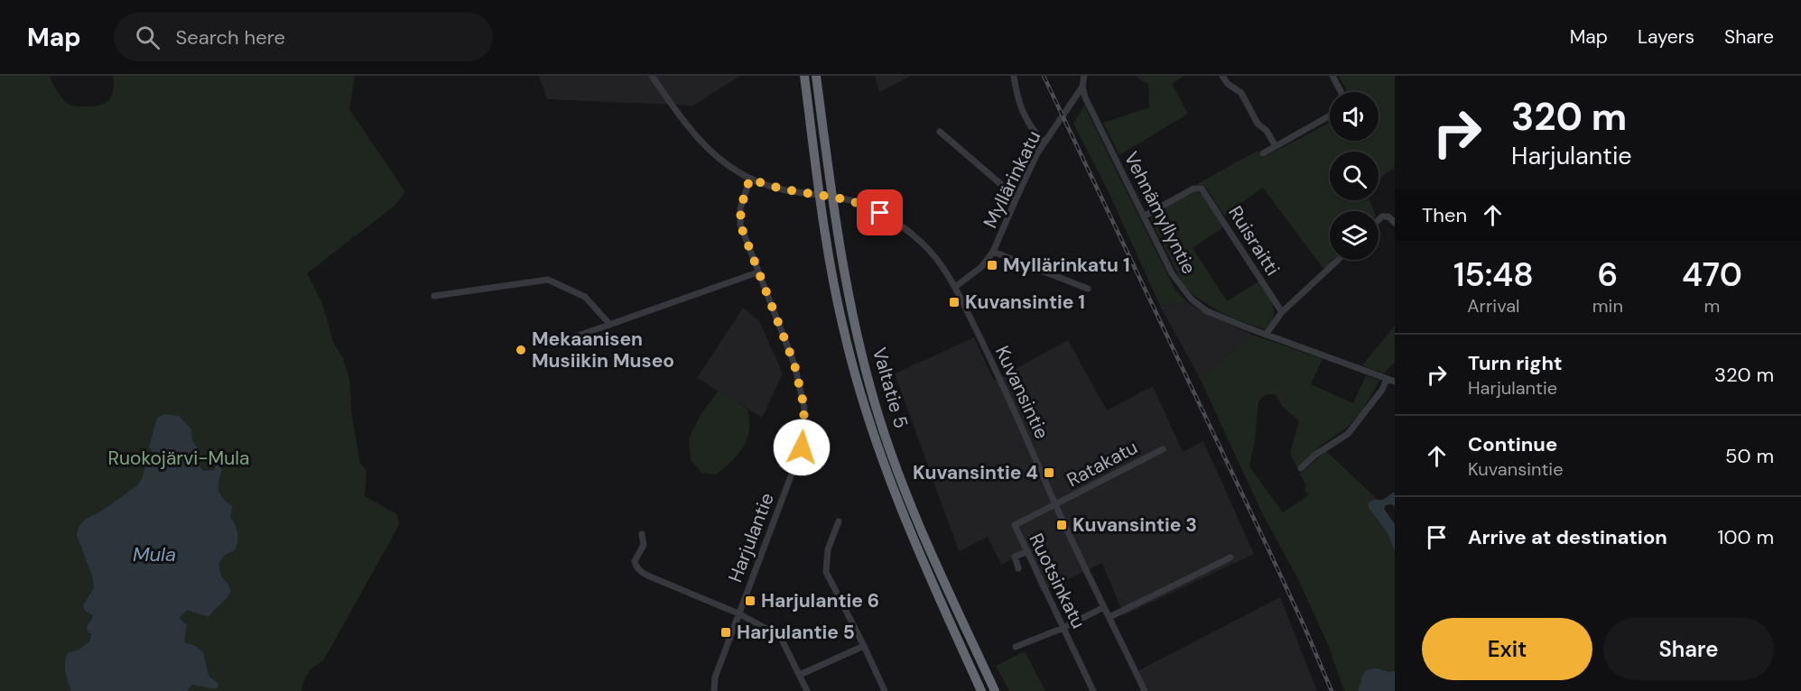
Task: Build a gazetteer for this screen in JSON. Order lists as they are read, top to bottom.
{
  "streets": {
    "highway": ["Valtatie 5"],
    "street": [
      "Myllärinkatu",
      "Vehnämyllyntie",
      "Ruisraitti",
      "Kuvansintie",
      "Ratakatu",
      "Harjulantie",
      "Ruotsinkatu"
    ]
  },
  "crossings": [
    ["Myllärinkatu", "Vehnämyllyntie"],
    ["Myllärinkatu", "Kuvansintie"],
    ["Vehnämyllyntie", "Ruisraitti"],
    ["Kuvansintie", "Ratakatu"],
    ["Kuvansintie", "Harjulantie"],
    ["Kuvansintie", "Ruotsinkatu"],
    ["Ratakatu", "Ruotsinkatu"]
  ],
  "water": ["Mula"],
  "parks": ["Ruokojärvi-Mula"],
  "places": {
    "transit": [
      "Myllärinkatu 1",
      "Kuvansintie 1",
      "Kuvansintie 4",
      "Kuvansintie 3",
      "Harjulantie 6",
      "Harjulantie 5"
    ],
    "other": ["Mekaanisen Musiikin Museo"]
  },
  "page": {
    "header": "Map",
    "search": "Search here",
    "nav": ["Map", "Layers", "Share"],
    "turn": ["320 m", "Harjulantie"],
    "then": "Then",
    "eta": [
      "15:48",
      "Arrival",
      "6",
      "min",
      "470",
      "m"
    ],
    "list": [
      {
        "name": "Turn right",
        "note": "Harjulantie",
        "value": "320 m"
      },
      {
        "name": "Continue",
        "note": "Kuvansintie",
        "value": "50 m"
      },
      {
        "name": "Arrive at destination",
        "value": "100 m"
      }
    ],
    "buttons": ["Exit", "Share"]
  }
}
